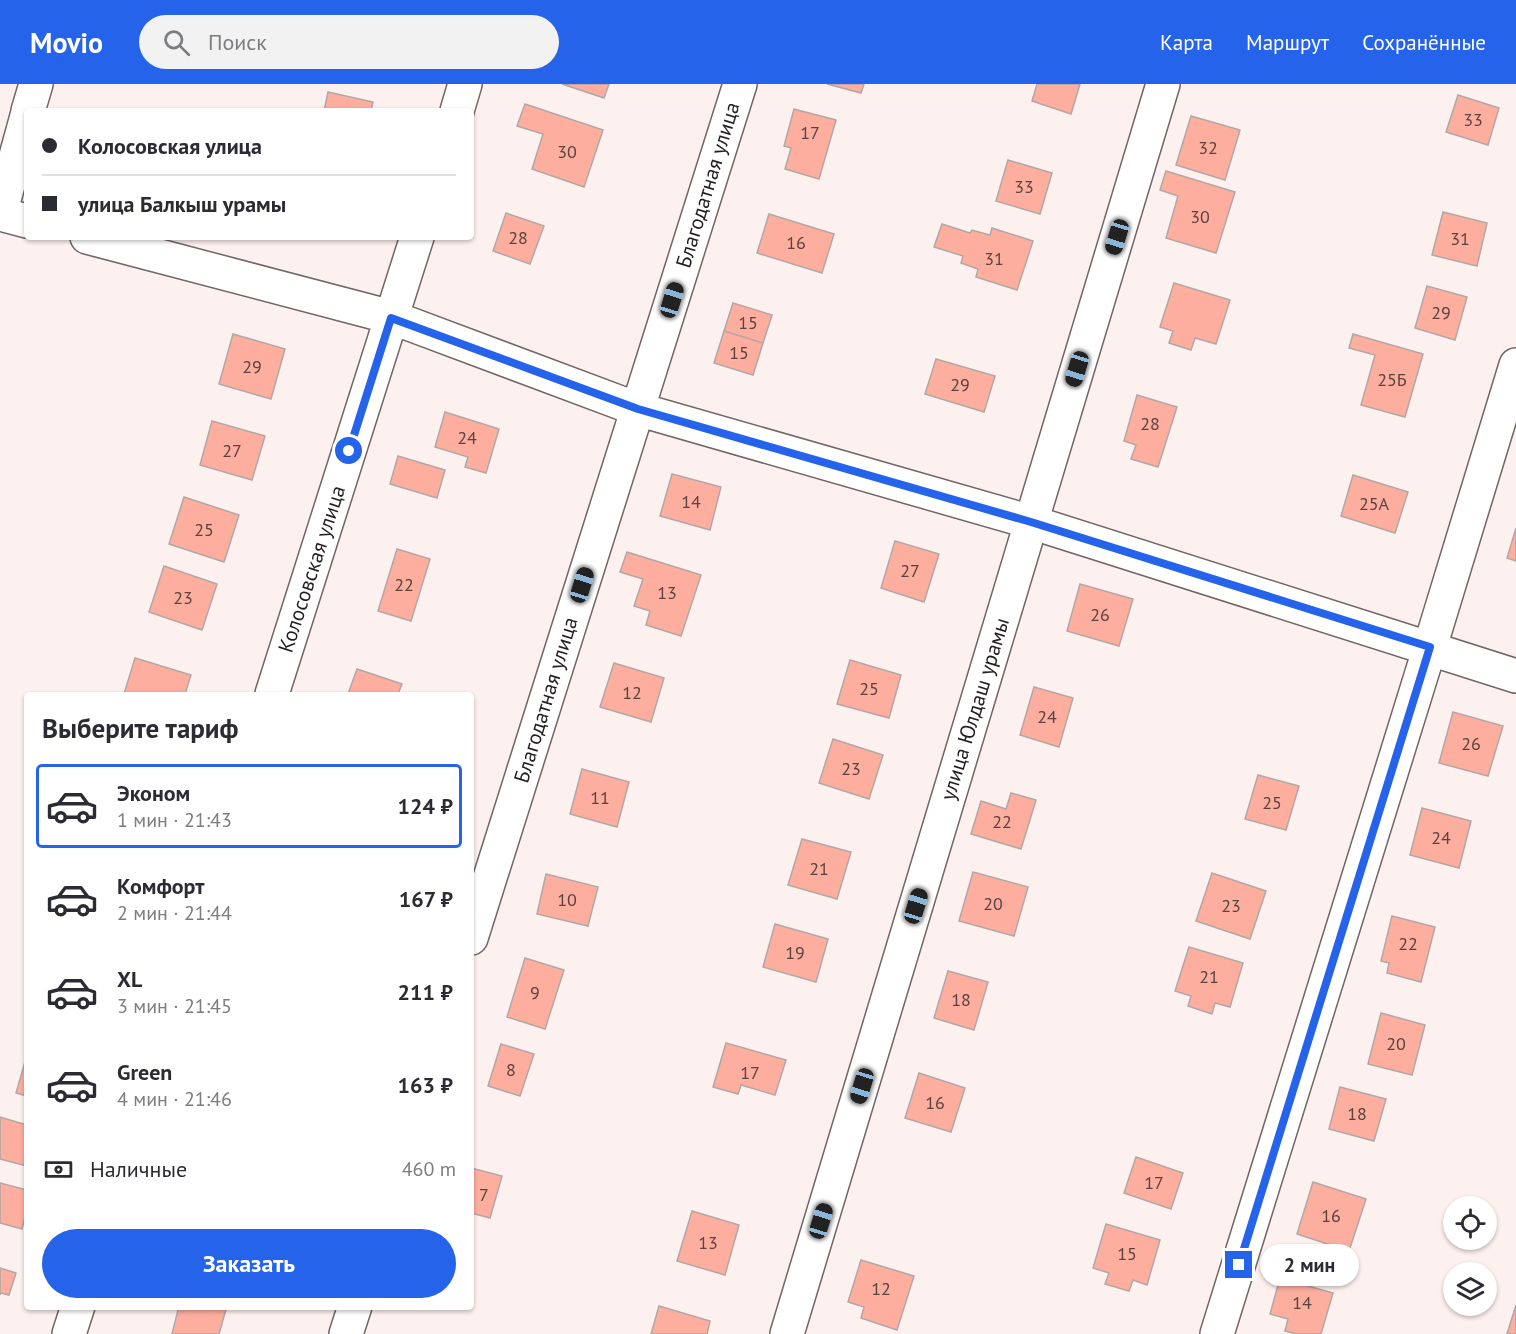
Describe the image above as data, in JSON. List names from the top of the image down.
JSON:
{
  "streets": {
    "street": ["Благодатная улица", "Колосовская улица", "улица Юлдаш урамы"]
  },
  "house_numbers": [
    "33",
    "17",
    "32",
    "30",
    "33",
    "30",
    "28",
    "31",
    "16",
    "31",
    "29",
    "15",
    "15",
    "29",
    "25Б",
    "29",
    "28",
    "24",
    "27",
    "14",
    "25А",
    "25",
    "27",
    "22",
    "13",
    "23",
    "26",
    "25",
    "12",
    "24",
    "26",
    "23",
    "11",
    "25",
    "22",
    "24",
    "21",
    "10",
    "20",
    "23",
    "22",
    "19",
    "21",
    "9",
    "18",
    "20",
    "8",
    "17",
    "16",
    "18",
    "17",
    "7",
    "16",
    "13",
    "15",
    "12",
    "14"
  ],
  "page": {
    "header": "Movio",
    "search": "Поиск",
    "nav": ["Карта", "Маршрут", "Сохранённые"],
    "banner": ["Колосовская улица", "улица Балкыш урамы"],
    "heading": "Выберите тариф",
    "list": [
      {
        "name": "Эконом",
        "note": "1 мин · 21:43",
        "value": "124 ₽"
      },
      {
        "name": "Комфорт",
        "note": "2 мин · 21:44",
        "value": "167 ₽"
      },
      {
        "name": "XL",
        "note": "3 мин · 21:45",
        "value": "211 ₽"
      },
      {
        "name": "Green",
        "note": "4 мин · 21:46",
        "value": "163 ₽"
      }
    ],
    "pay": ["Наличные", "460 m"],
    "buttons": "Заказать",
    "bubble": "2 мин"
  }
}
